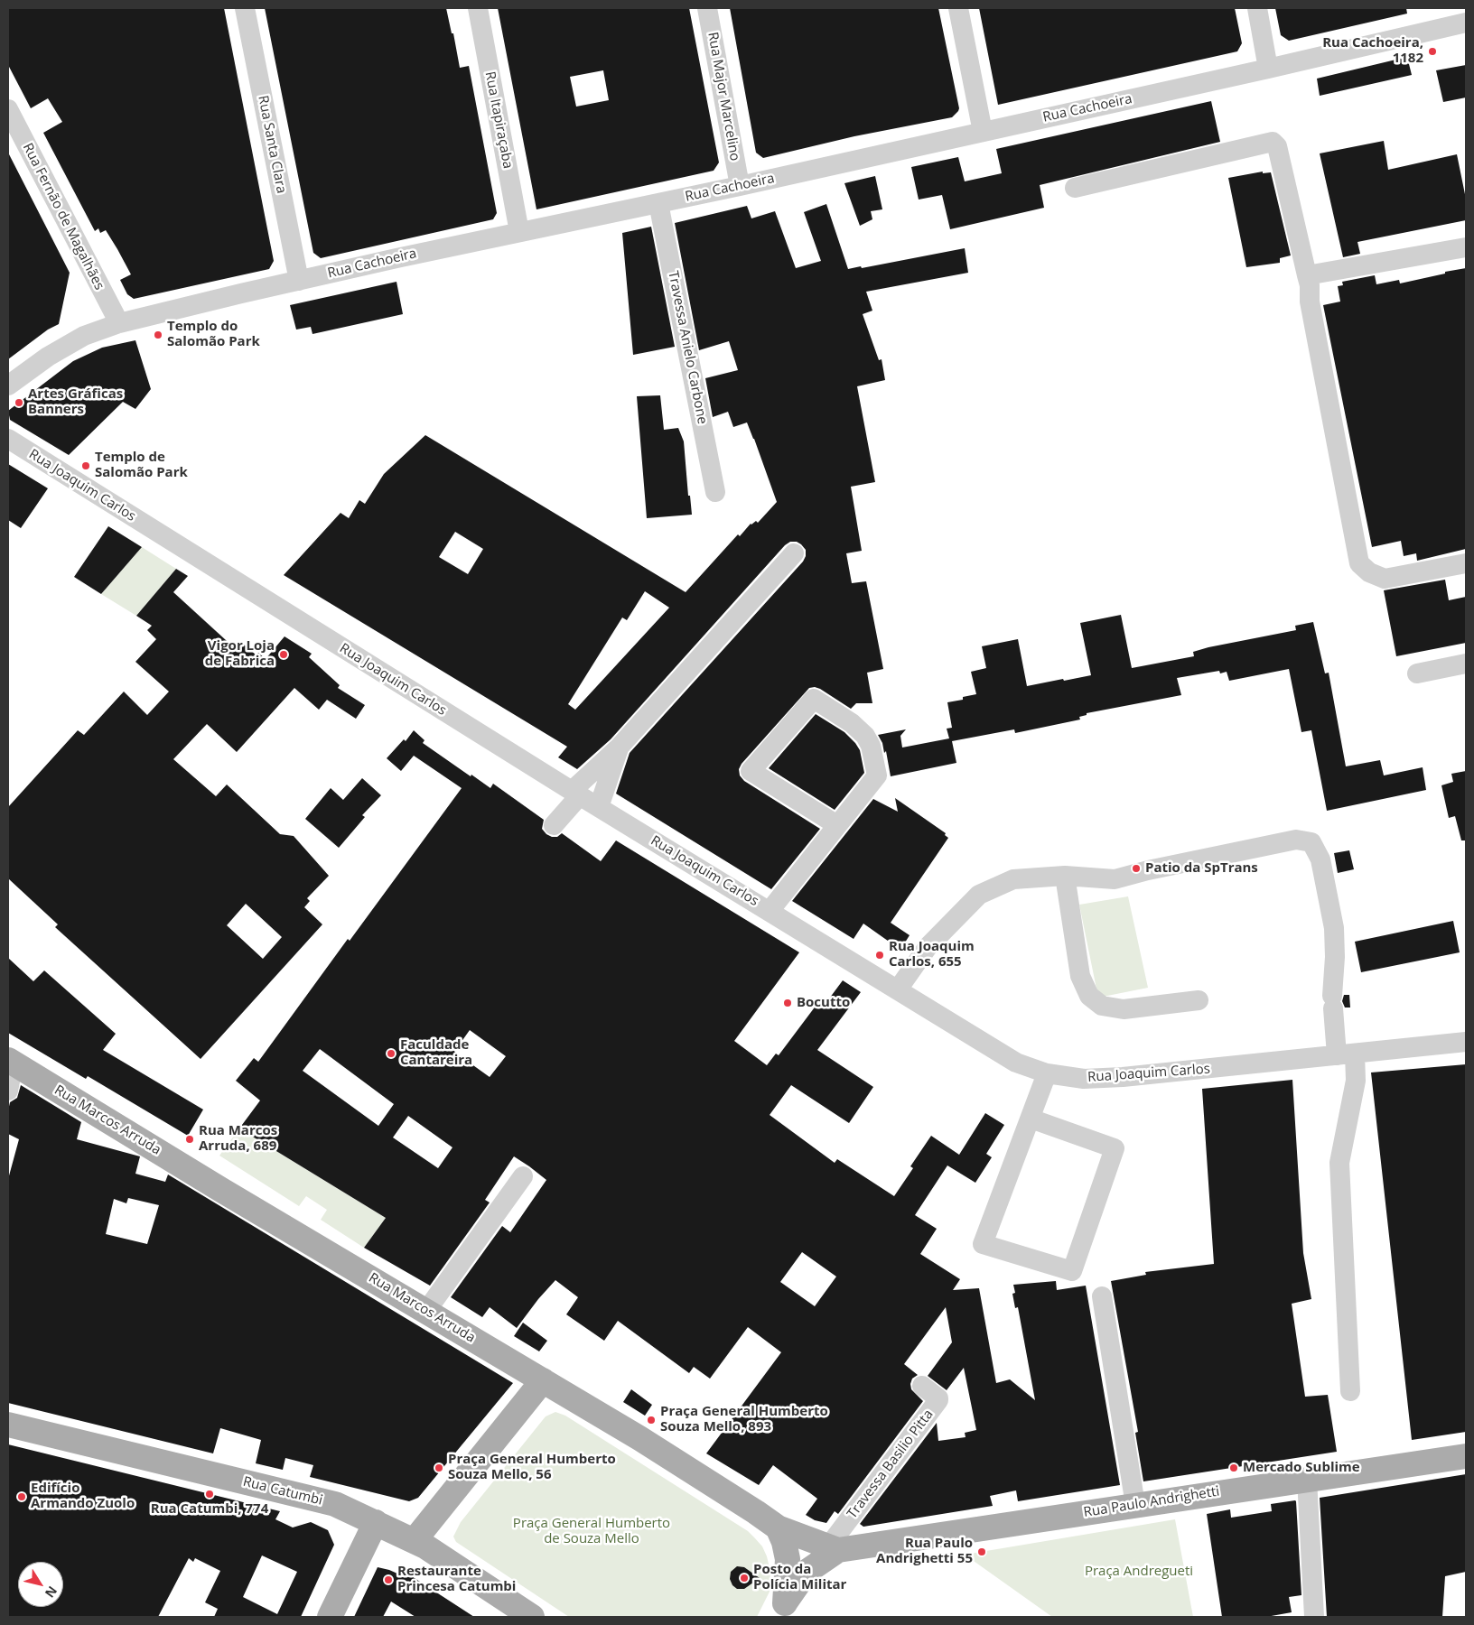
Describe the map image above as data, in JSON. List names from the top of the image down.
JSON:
{
  "streets": {
    "main road": ["Rua Marcos Arruda", "Rua Catumbi", "Rua Paulo Andrighetti"],
    "street": [
      "Rua Major Marcelino",
      "Rua Cachoeira",
      "Rua Itapiraçaba",
      "Rua Santa Clara",
      "Rua Fernão de Magalhães",
      "Travessa Anielo Carbone",
      "Rua Joaquim Carlos",
      "Travessa Basilio Pitta"
    ]
  },
  "crossings": [
    ["Rua Major Marcelino", "Rua Cachoeira"],
    ["Rua Cachoeira", "Rua Itapiraçaba"],
    ["Rua Cachoeira", "Rua Santa Clara"],
    ["Rua Cachoeira", "Rua Fernão de Magalhães"],
    ["Rua Cachoeira", "Travessa Anielo Carbone"],
    ["Rua Marcos Arruda", "Travessa Basilio Pitta"],
    ["Rua Marcos Arruda", "Rua Paulo Andrighetti"],
    ["Travessa Basilio Pitta", "Rua Paulo Andrighetti"]
  ],
  "parks": ["Praça General Humberto de Souza Mello", "Praça Andregueti"],
  "places": [
    "Rua Cachoeira, 1182",
    "Templo do Salomão Park",
    "Artes Gráficas Banners",
    "Templo de Salomão Park",
    "Vigor Loja de Fabrica",
    "Patio da SpTrans",
    "Rua Joaquim Carlos, 655",
    "Bocutto",
    "Faculdade Cantareira",
    "Rua Marcos Arruda, 689",
    "Praça General Humberto Souza Mello, 893",
    "Praça General Humberto Souza Mello, 56",
    "Mercado Sublime",
    "Rua Catumbi, 774",
    "Edifício Armando Zuolo",
    "Rua Paulo Andrighetti 55",
    "Posto da Polícia Militar",
    "Restaurante Princesa Catumbi"
  ],
  "north": "bottom right"
}
